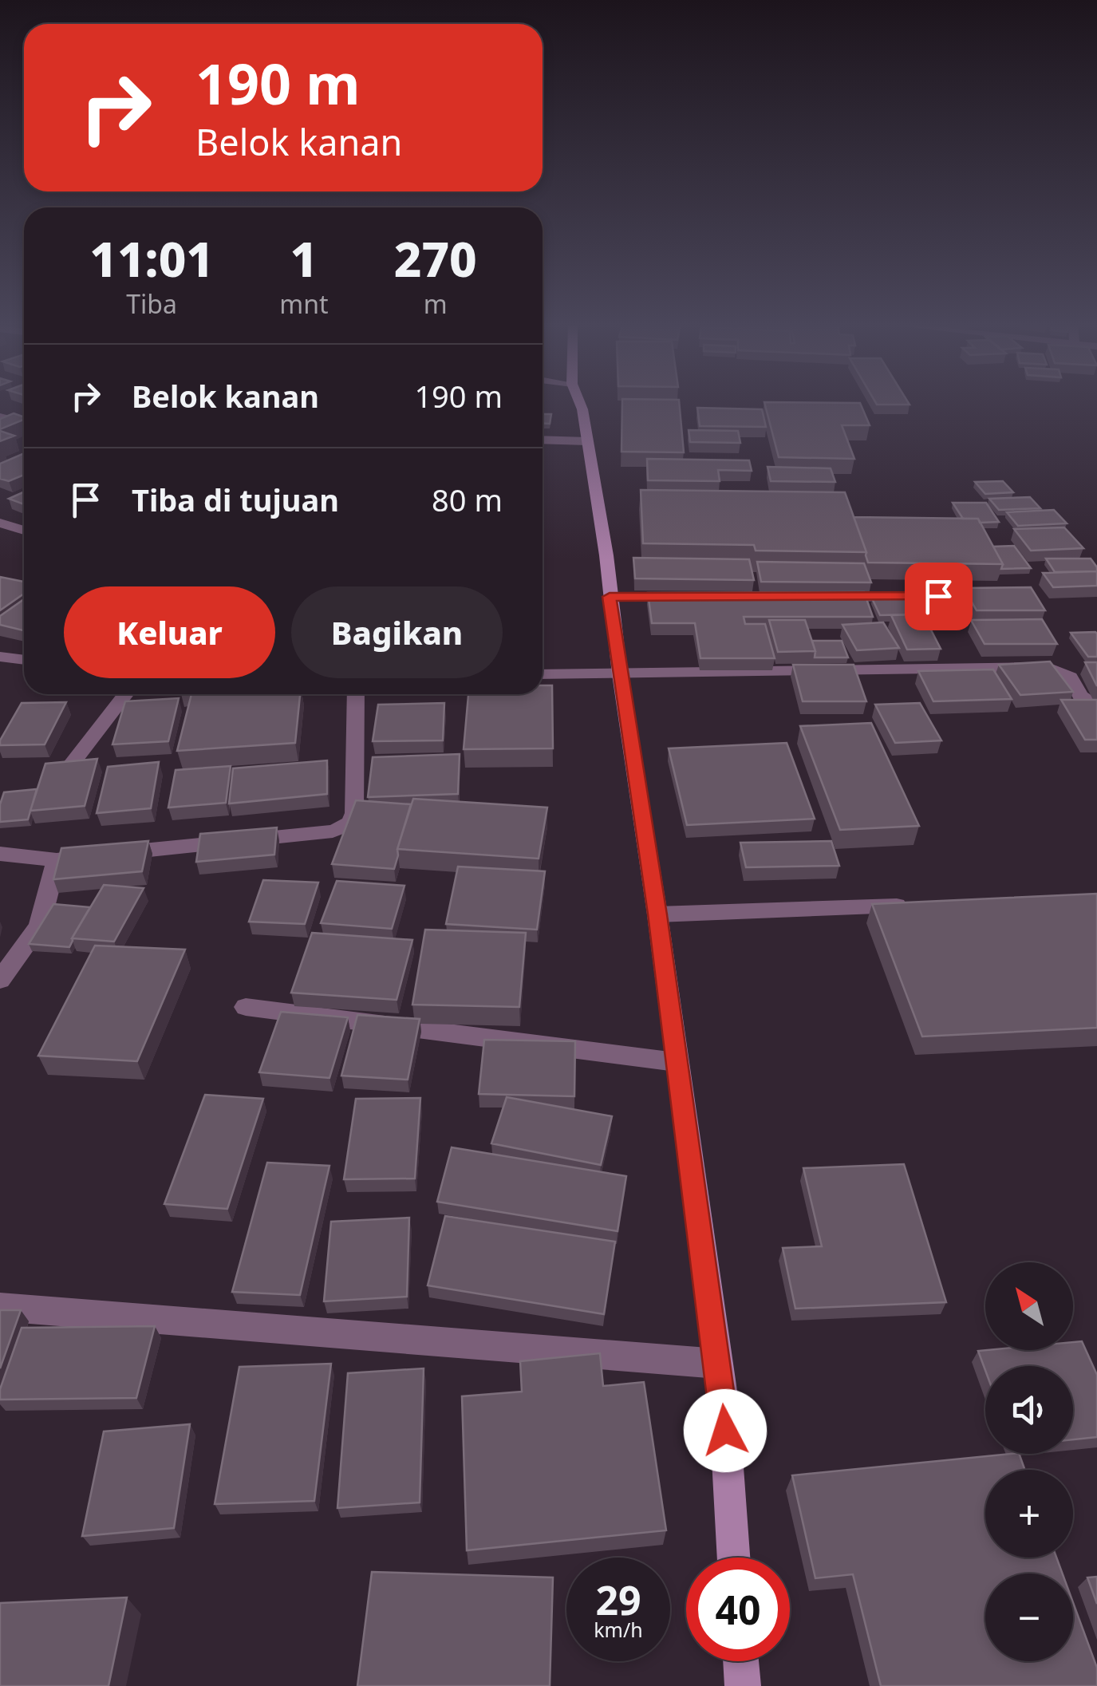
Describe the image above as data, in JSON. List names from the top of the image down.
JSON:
{
  "north": "top left",
  "page": {
    "turn": ["190 m", "Belok kanan"],
    "eta": [
      "11:01",
      "Tiba",
      "1",
      "mnt",
      "270",
      "m"
    ],
    "list": [
      {
        "name": "Belok kanan",
        "value": "190 m"
      },
      {
        "name": "Tiba di tujuan",
        "value": "80 m"
      }
    ],
    "buttons": ["Keluar", "Bagikan"],
    "map_buttons": ["+", "−"],
    "speed": "29 km/h",
    "limit": "40"
  }
}
